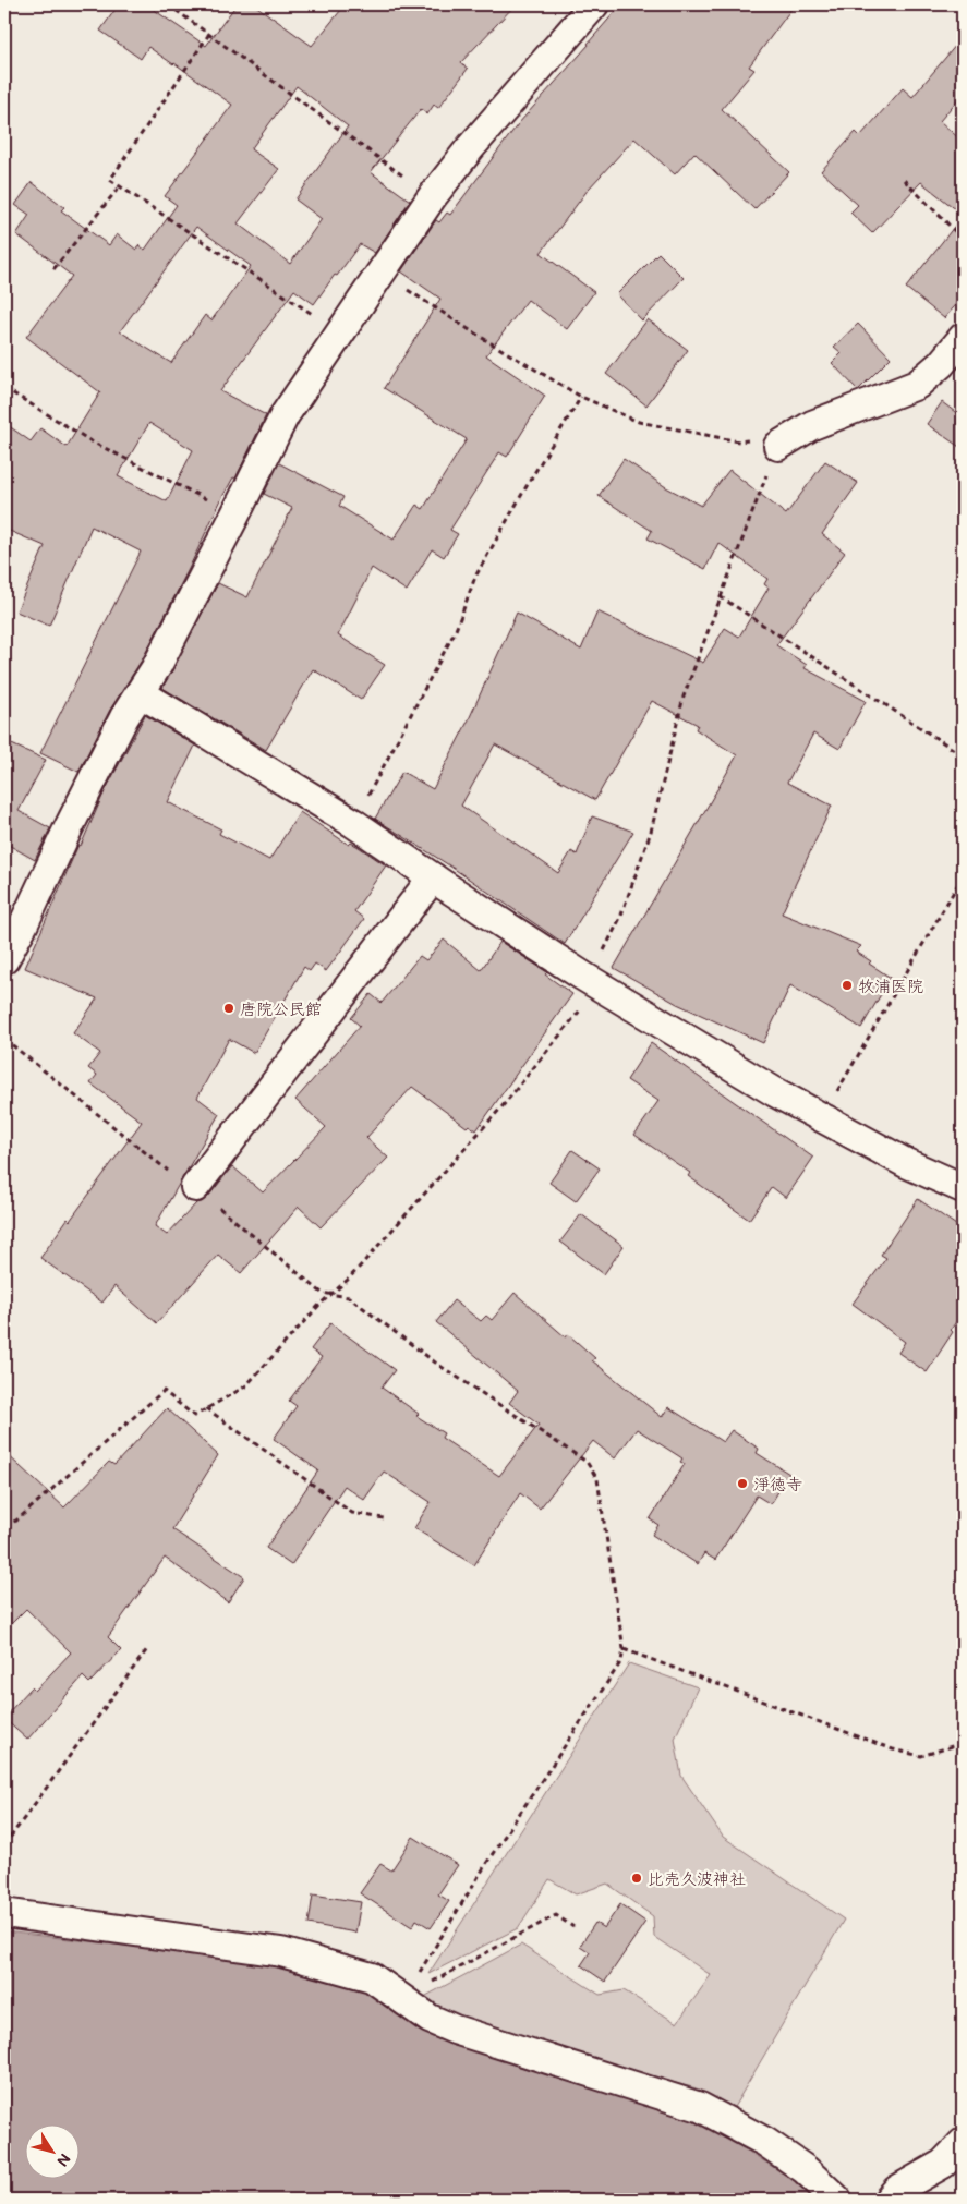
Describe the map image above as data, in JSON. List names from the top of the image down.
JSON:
{
  "places": [
    "牧浦医院",
    "唐院公民館",
    "淨徳寺",
    "比売久波神社"
  ],
  "north": "bottom right"
}
